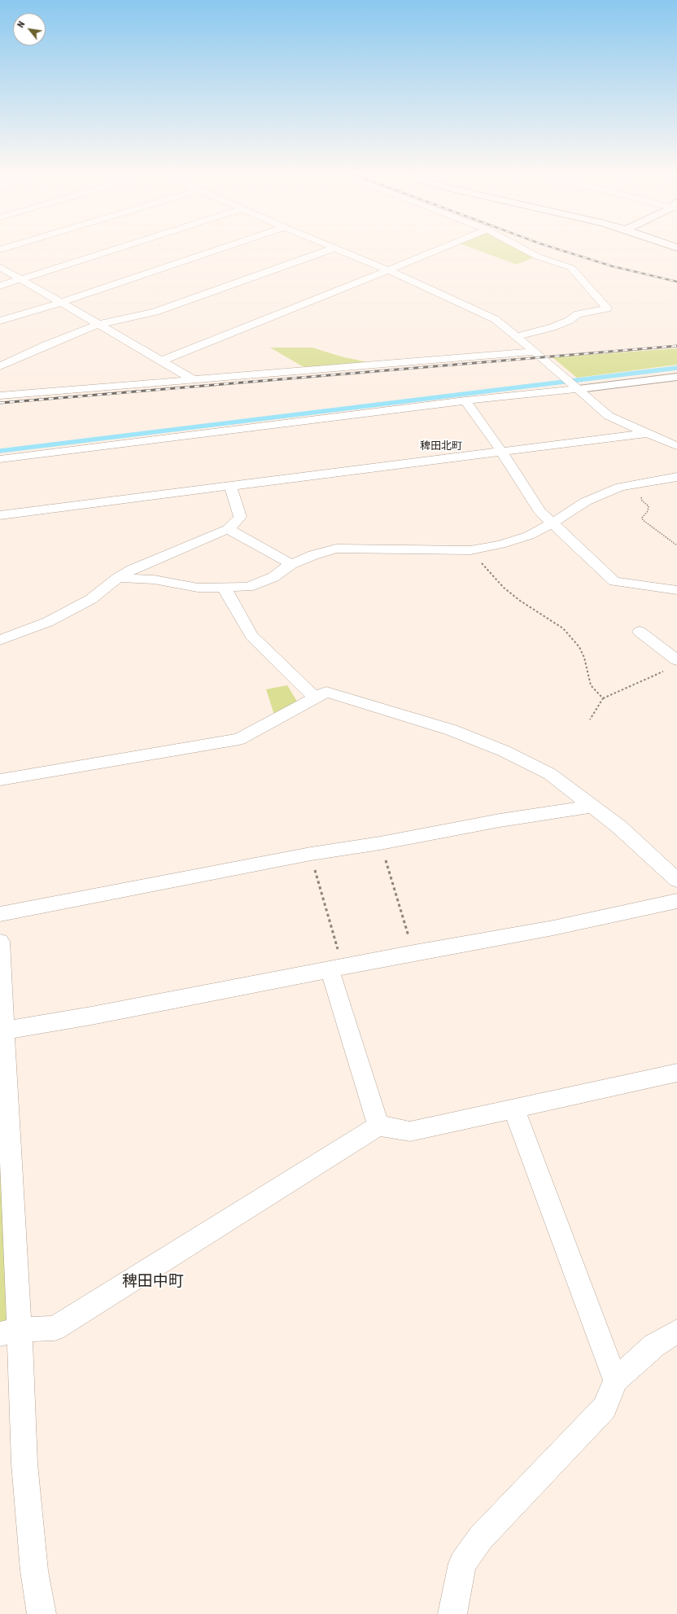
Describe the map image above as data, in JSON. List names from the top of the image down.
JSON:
{
  "districts": ["稗田北町", "稗田中町"],
  "north": "top left"
}
